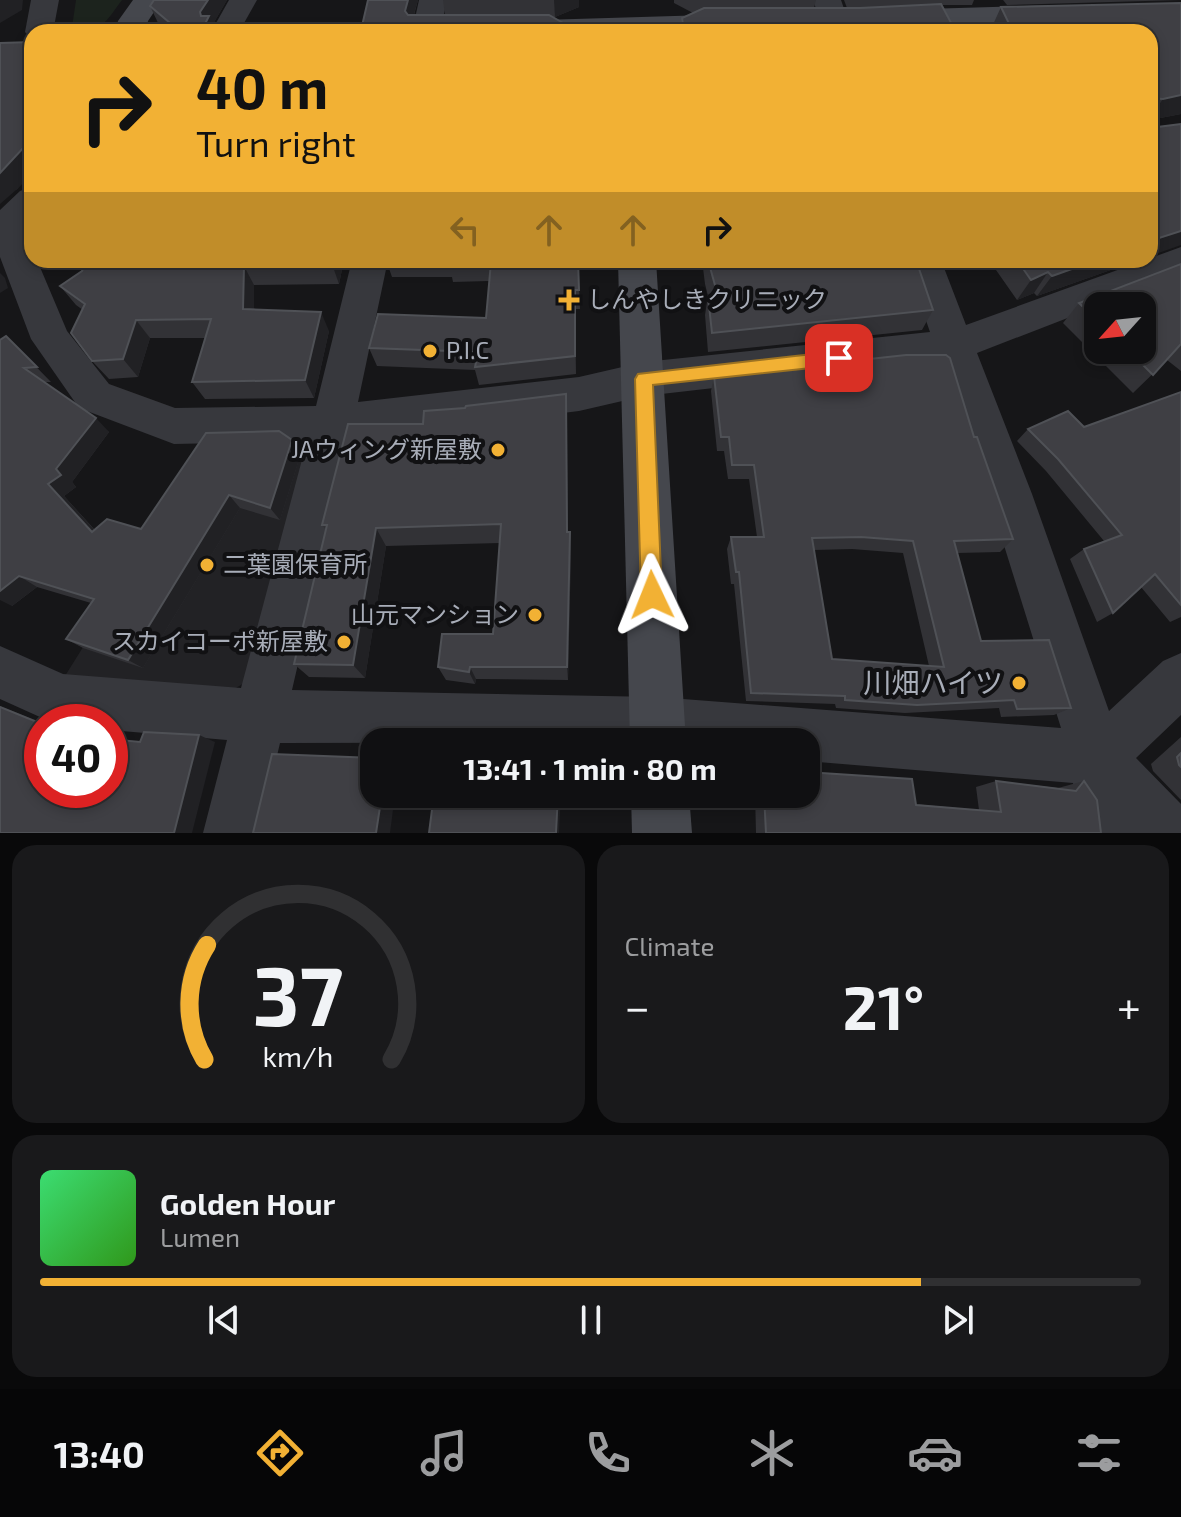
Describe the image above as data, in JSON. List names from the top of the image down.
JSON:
{
  "places": {
    "health": ["しんやしきクリニック"],
    "other": [
      "P.I.C",
      "JAウィング新屋敷",
      "二葉園保育所",
      "山元マンション",
      "スカイコーポ新屋敷",
      "川畑ハイツ"
    ]
  },
  "north": "bottom left",
  "page": {
    "turn": ["40 m", "Turn right"],
    "limit": "40",
    "trip": "13:41 · 1 min · 80 m",
    "tile": "Climate",
    "heat": ["−", "21°", "+"],
    "song": ["Golden Hour", "Lumen"],
    "tabs": "13:40",
    "gauge": ["37", "km/h"]
  }
}
